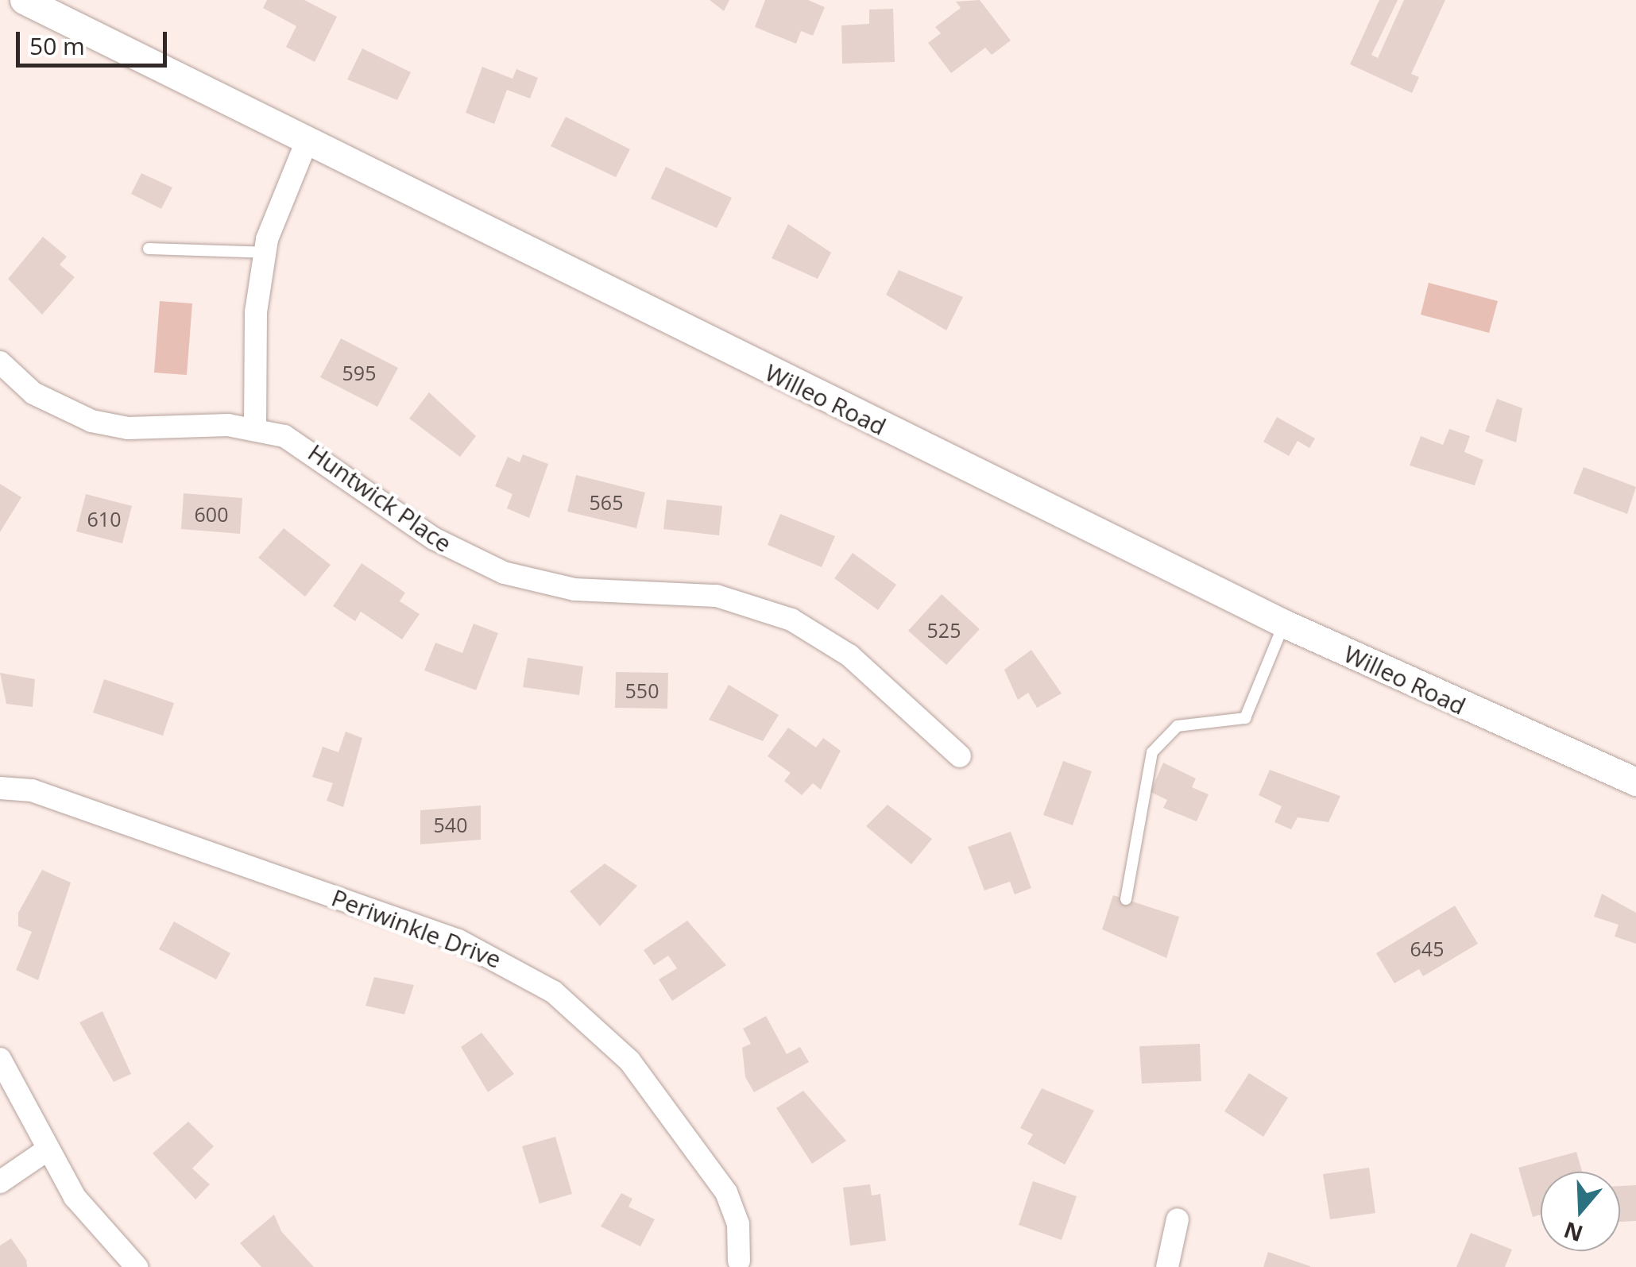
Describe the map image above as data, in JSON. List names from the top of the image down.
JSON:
{
  "streets": {
    "street": ["Willeo Road", "Huntwick Place", "Periwinkle Drive"]
  },
  "house_numbers": [
    "595",
    "565",
    "600",
    "610",
    "525",
    "550",
    "540",
    "645"
  ],
  "scale_bar": "50 m",
  "north": "bottom"
}
